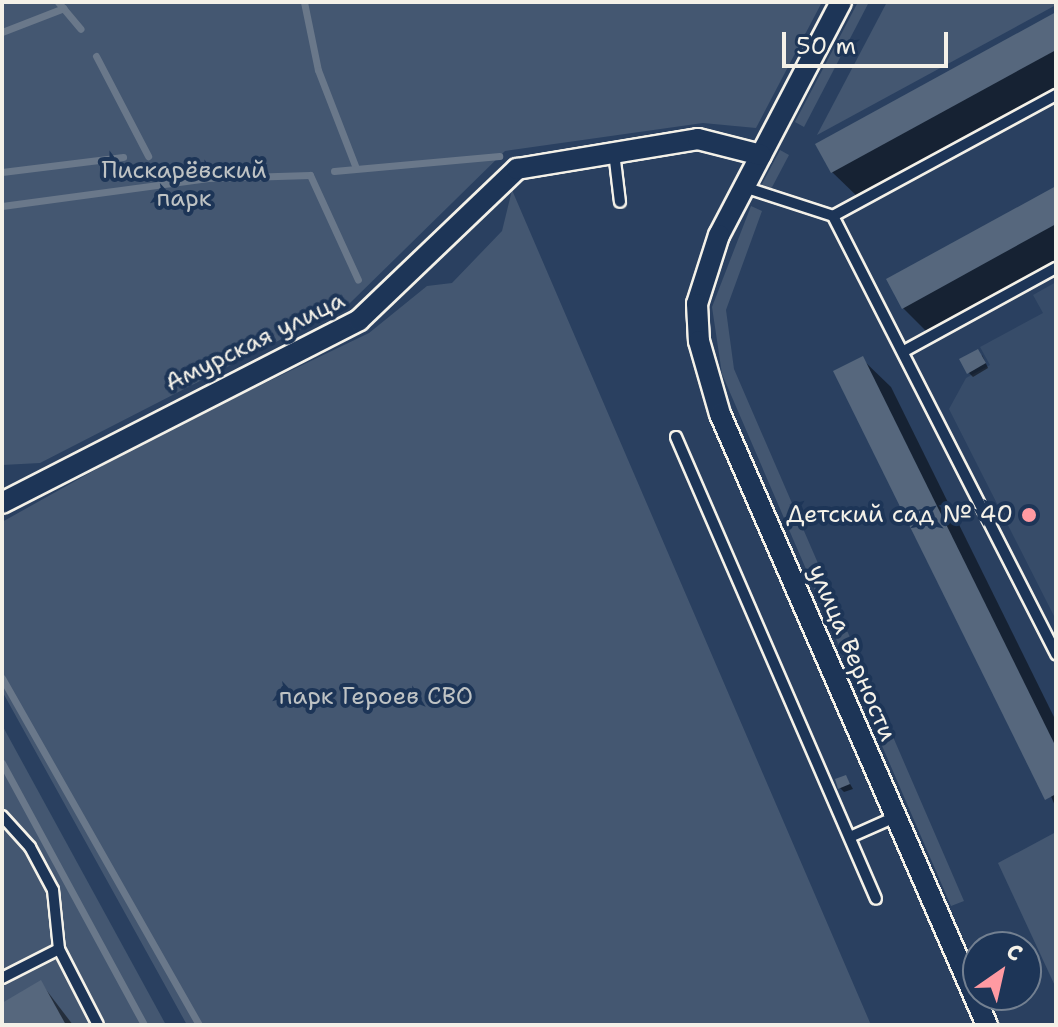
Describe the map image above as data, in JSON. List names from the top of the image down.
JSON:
{
  "streets": {
    "street": ["Амурская улица", "улица Верности"]
  },
  "parks": ["Пискарёвский парк", "парк Героев СВО"],
  "places": ["Детский сад № 40"],
  "scale_bar": "50 m",
  "north": "top right"
}
